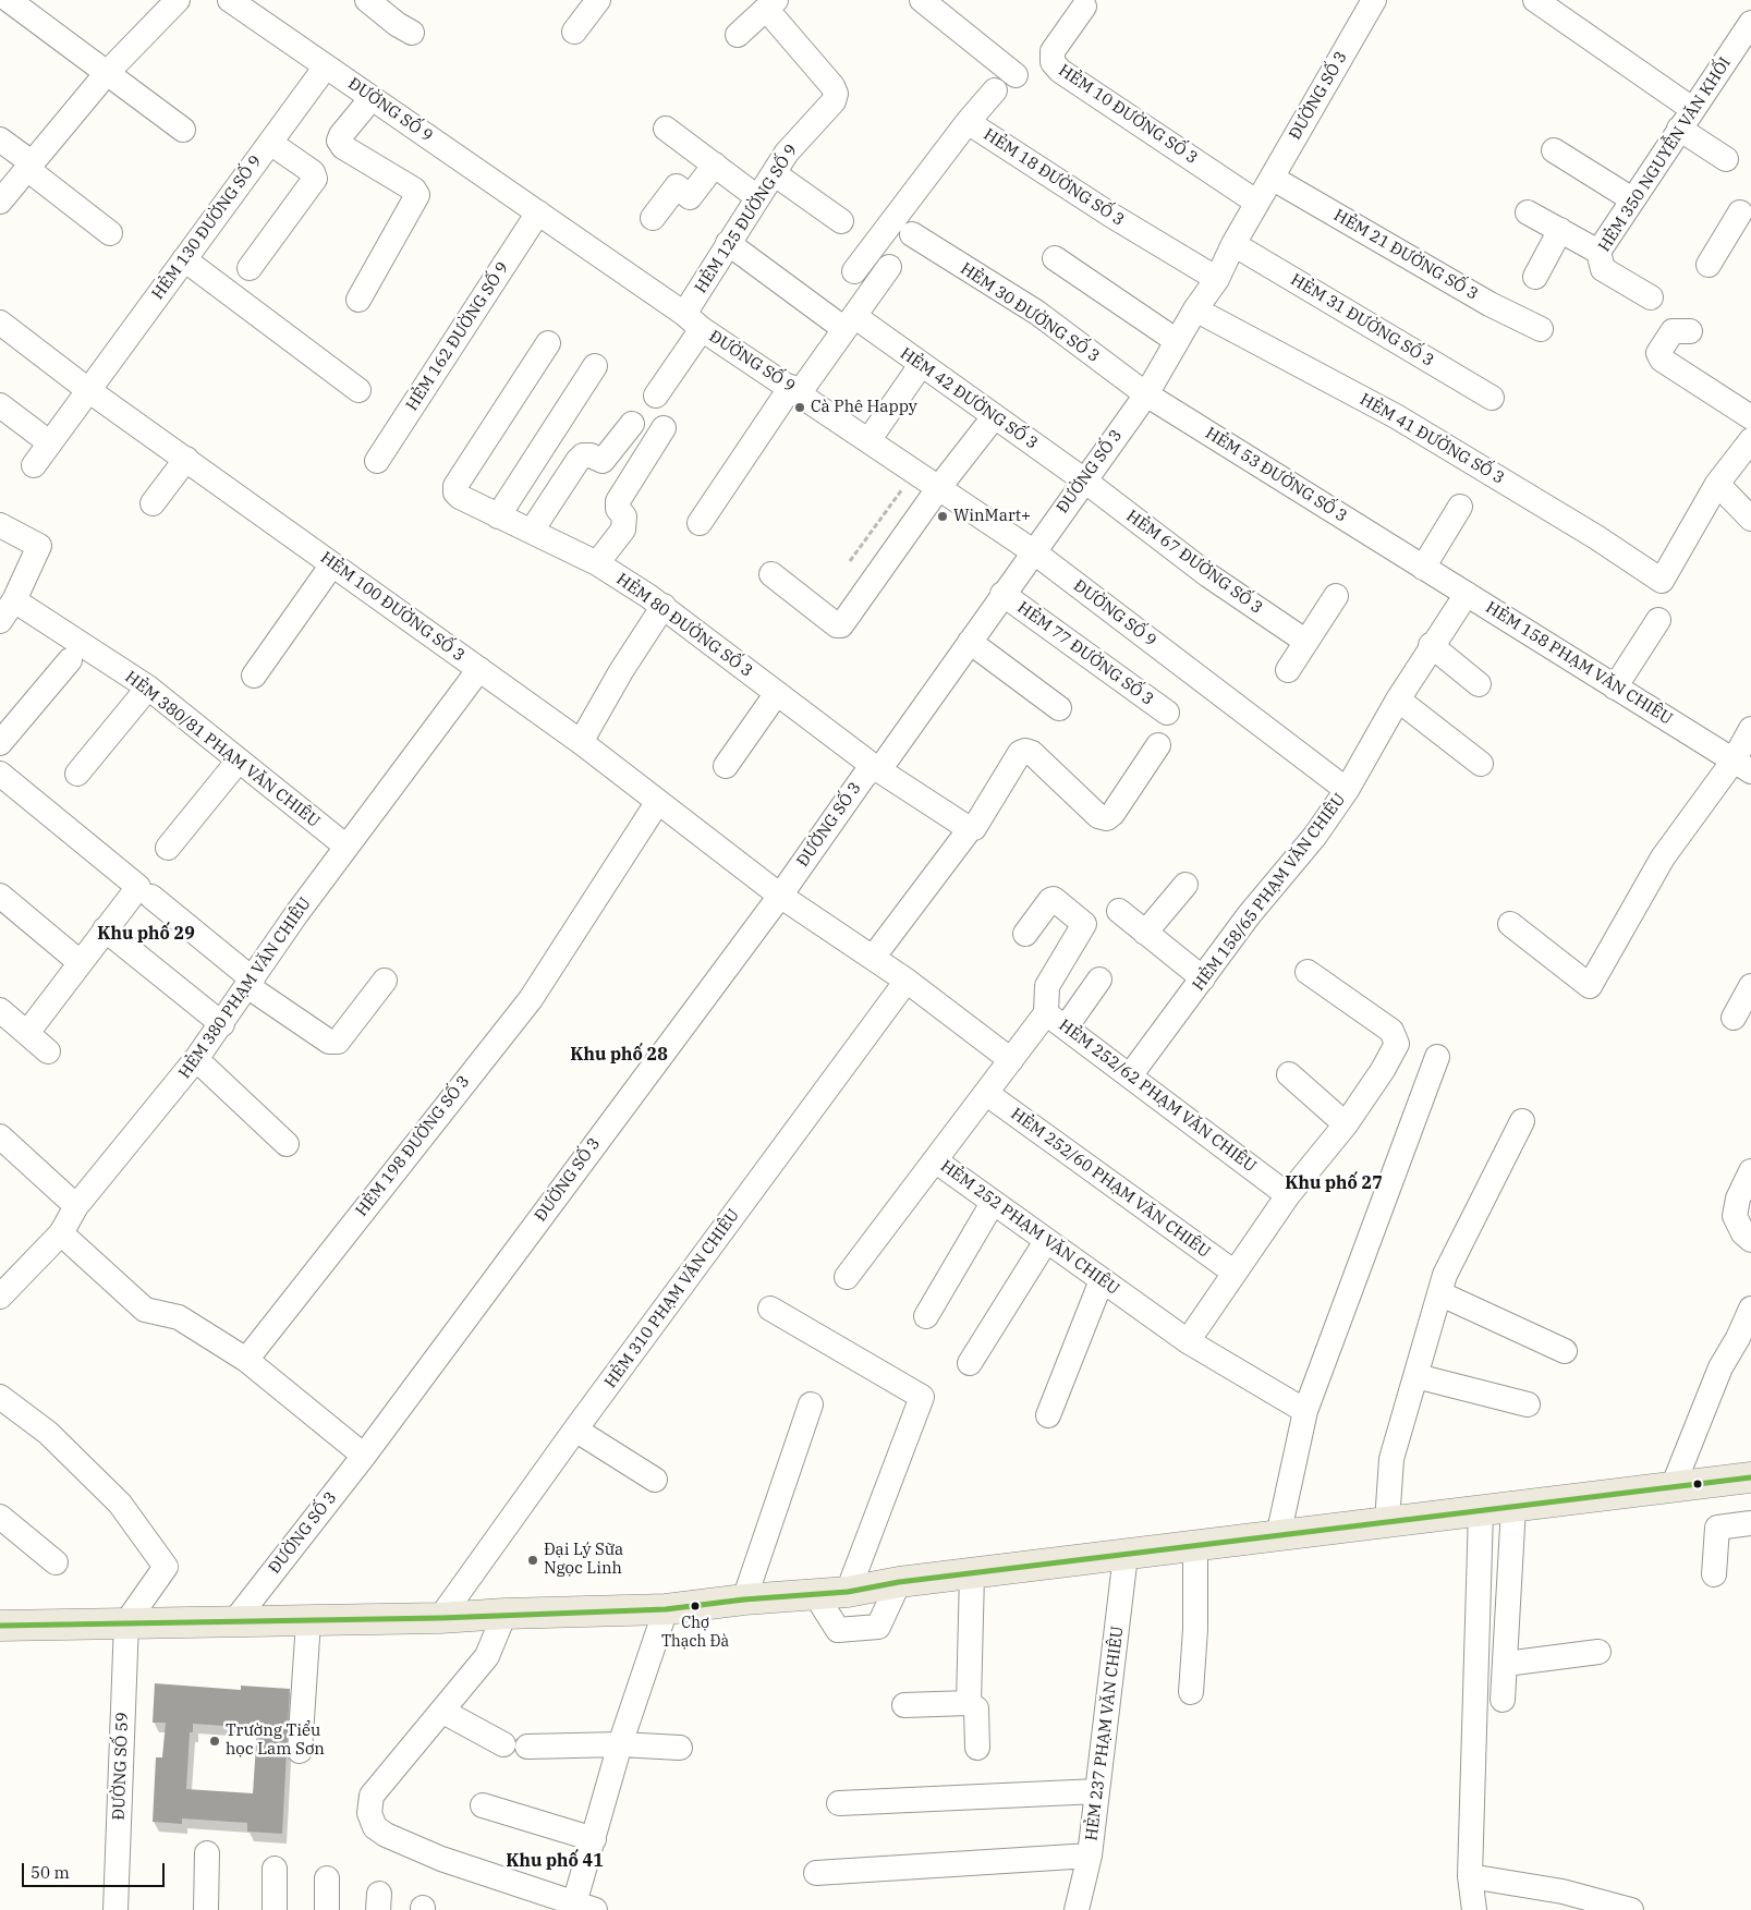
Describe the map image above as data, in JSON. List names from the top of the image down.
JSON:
{
  "streets": {
    "street": [
      "ĐƯỜNG SỐ 3",
      "ĐƯỜNG SỐ 9",
      "HẺM 10 ĐƯỜNG SỐ 3",
      "HẺM 350 NGUYỄN VĂN KHỐI",
      "HẺM 18 ĐƯỜNG SỐ 3",
      "HẺM 125 ĐƯỜNG SỐ 9",
      "HẺM 130 ĐƯỜNG SỐ 9",
      "HẺM 21 ĐƯỜNG SỐ 3",
      "HẺM 30 ĐƯỜNG SỐ 3",
      "HẺM 31 ĐƯỜNG SỐ 3",
      "HẺM 162 ĐƯỜNG SỐ 9",
      "HẺM 42 ĐƯỜNG SỐ 3",
      "HẺM 41 ĐƯỜNG SỐ 3",
      "HẺM 53 ĐƯỜNG SỐ 3",
      "HẺM 67 ĐƯỜNG SỐ 3",
      "HẺM 100 ĐƯỜNG SỐ 3",
      "HẺM 80 ĐƯỜNG SỐ 3",
      "HẺM 77 ĐƯỜNG SỐ 3",
      "HẺM 158 PHẠM VĂN CHIÊU",
      "HẺM 380/81 PHẠM VĂN CHIÊU",
      "HẺM 158/65 PHẠM VĂN CHIÊU",
      "HẺM 380 PHẠM VĂN CHIÊU",
      "HẺM 252/62 PHẠM VĂN CHIÊU",
      "HẺM 198 ĐƯỜNG SỐ 3",
      "HẺM 252/60 PHẠM VĂN CHIÊU",
      "HẺM 252 PHẠM VĂN CHIÊU",
      "HẺM 310 PHẠM VĂN CHIÊU",
      "HẺM 237 PHẠM VĂN CHIÊU",
      "ĐƯỜNG SỐ 59"
    ]
  },
  "crossings": [
    ["ĐƯỜNG SỐ 3", "ĐƯỜNG SỐ 9"],
    ["ĐƯỜNG SỐ 3", "HẺM 10 ĐƯỜNG SỐ 3"],
    ["ĐƯỜNG SỐ 3", "HẺM 18 ĐƯỜNG SỐ 3"],
    ["ĐƯỜNG SỐ 3", "HẺM 21 ĐƯỜNG SỐ 3"],
    ["ĐƯỜNG SỐ 3", "HẺM 30 ĐƯỜNG SỐ 3"],
    ["ĐƯỜNG SỐ 3", "HẺM 31 ĐƯỜNG SỐ 3"],
    ["ĐƯỜNG SỐ 3", "HẺM 42 ĐƯỜNG SỐ 3"],
    ["ĐƯỜNG SỐ 3", "HẺM 41 ĐƯỜNG SỐ 3"],
    ["ĐƯỜNG SỐ 3", "HẺM 53 ĐƯỜNG SỐ 3"],
    ["ĐƯỜNG SỐ 3", "HẺM 67 ĐƯỜNG SỐ 3"],
    ["ĐƯỜNG SỐ 3", "HẺM 100 ĐƯỜNG SỐ 3"],
    ["ĐƯỜNG SỐ 3", "HẺM 80 ĐƯỜNG SỐ 3"],
    ["ĐƯỜNG SỐ 3", "HẺM 77 ĐƯỜNG SỐ 3"],
    ["ĐƯỜNG SỐ 9", "HẺM 125 ĐƯỜNG SỐ 9"],
    ["ĐƯỜNG SỐ 9", "HẺM 130 ĐƯỜNG SỐ 9"],
    ["ĐƯỜNG SỐ 9", "HẺM 162 ĐƯỜNG SỐ 9"],
    ["ĐƯỜNG SỐ 9", "HẺM 158/65 PHẠM VĂN CHIÊU"],
    ["HẺM 125 ĐƯỜNG SỐ 9", "HẺM 42 ĐƯỜNG SỐ 3"],
    ["HẺM 130 ĐƯỜNG SỐ 9", "HẺM 100 ĐƯỜNG SỐ 3"],
    ["HẺM 30 ĐƯỜNG SỐ 3", "HẺM 53 ĐƯỜNG SỐ 3"],
    ["HẺM 42 ĐƯỜNG SỐ 3", "HẺM 67 ĐƯỜNG SỐ 3"],
    ["HẺM 53 ĐƯỜNG SỐ 3", "HẺM 158 PHẠM VĂN CHIÊU"],
    ["HẺM 100 ĐƯỜNG SỐ 3", "HẺM 380 PHẠM VĂN CHIÊU"],
    ["HẺM 100 ĐƯỜNG SỐ 3", "HẺM 198 ĐƯỜNG SỐ 3"],
    ["HẺM 158 PHẠM VĂN CHIÊU", "HẺM 158/65 PHẠM VĂN CHIÊU"],
    ["HẺM 380/81 PHẠM VĂN CHIÊU", "HẺM 380 PHẠM VĂN CHIÊU"],
    ["HẺM 158/65 PHẠM VĂN CHIÊU", "HẺM 252/62 PHẠM VĂN CHIÊU"],
    ["HẺM 252/62 PHẠM VĂN CHIÊU", "HẺM 252 PHẠM VĂN CHIÊU"],
    ["HẺM 252/60 PHẠM VĂN CHIÊU", "HẺM 252 PHẠM VĂN CHIÊU"]
  ],
  "districts": [
    "Khu phố 29",
    "Khu phố 28",
    "Khu phố 27",
    "Khu phố 41"
  ],
  "places": [
    "Cà Phê Happy",
    "WinMart+",
    "Đại Lý Sữa Ngọc Linh",
    "Chợ Thạch Đà",
    "Trường Tiểu học Lam Sơn"
  ],
  "scale_bar": "50 m"
}
